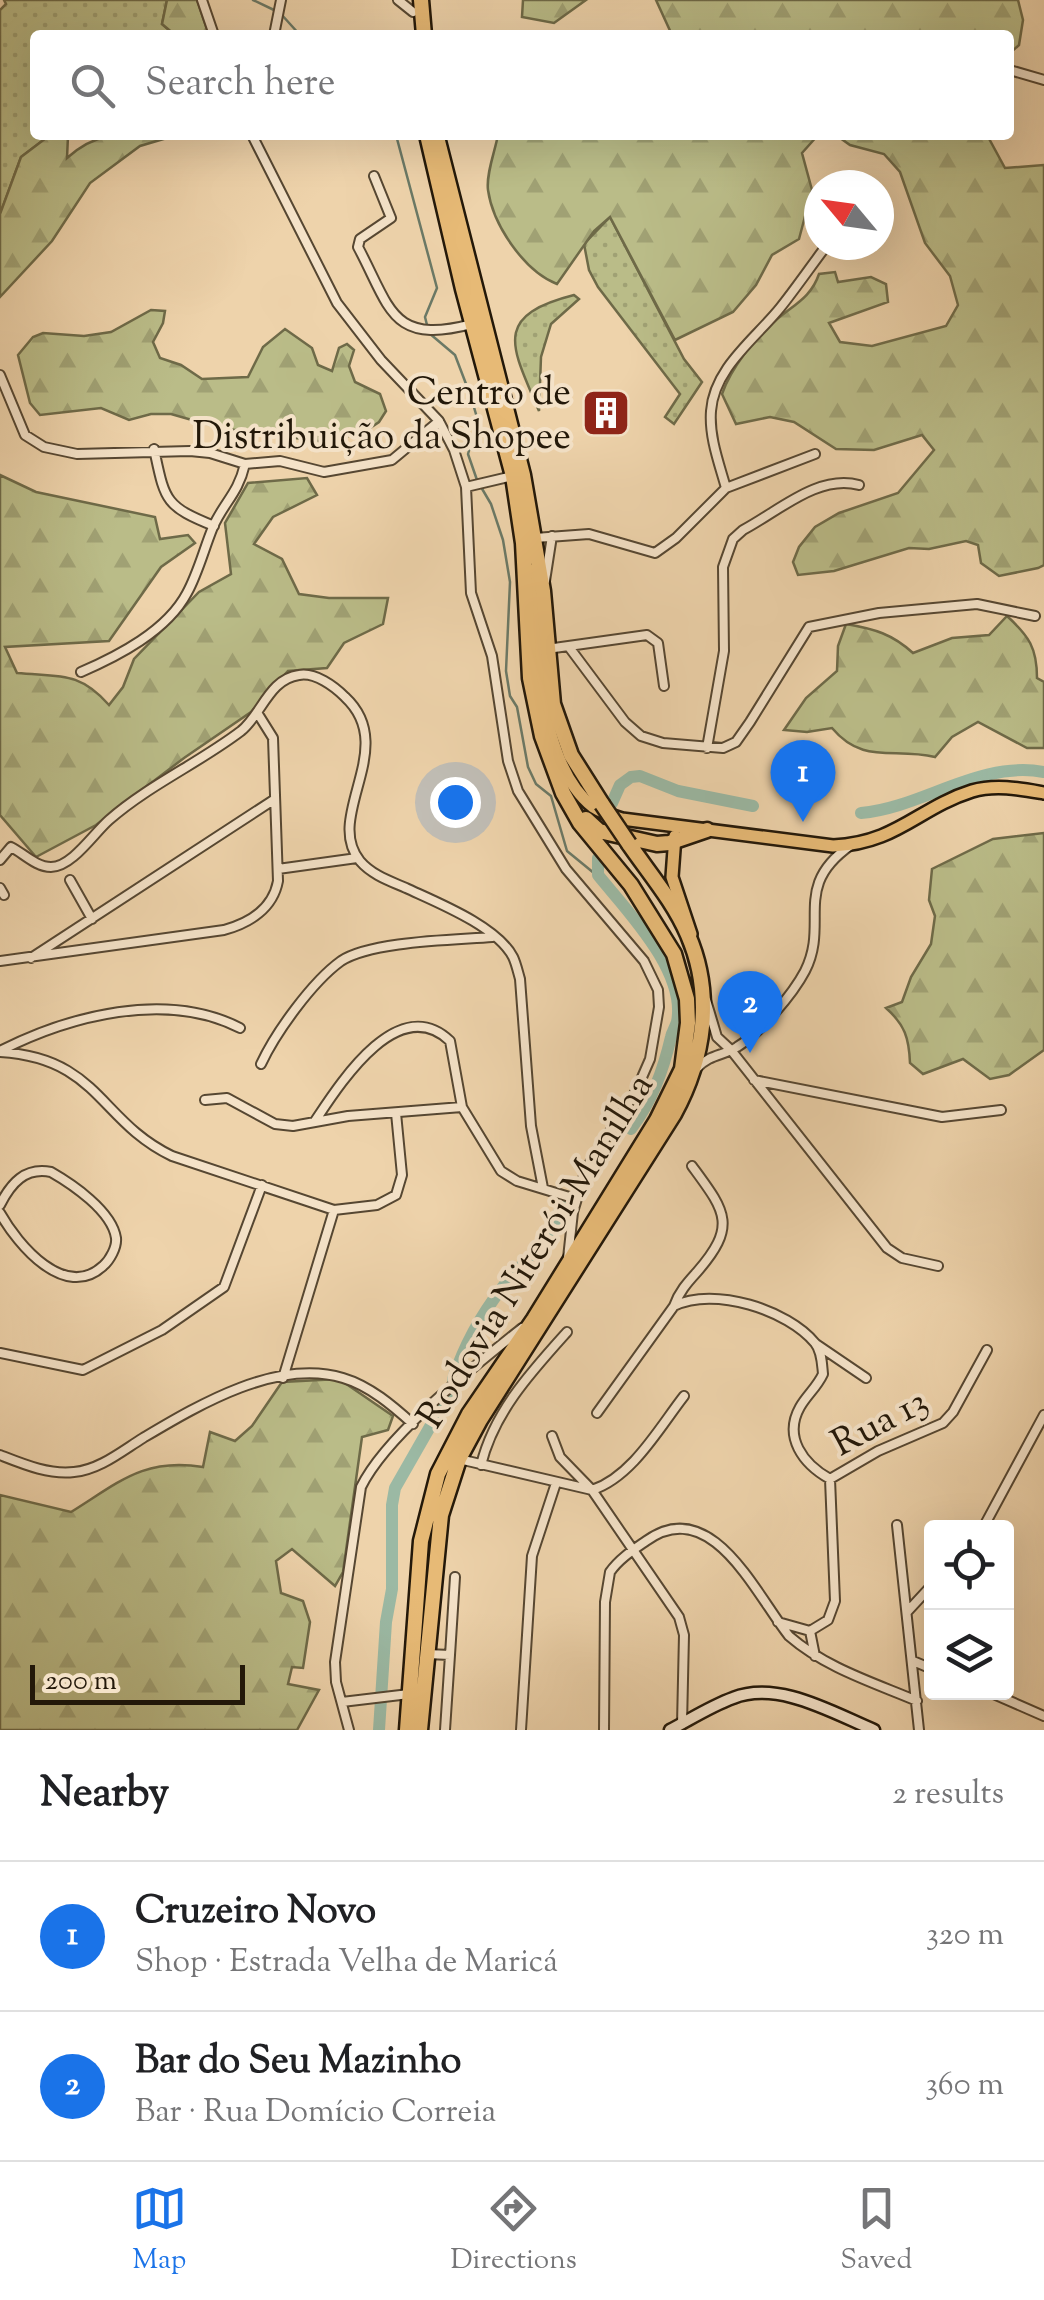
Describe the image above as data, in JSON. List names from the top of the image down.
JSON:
{
  "streets": {
    "highway": ["Rodovia Niterói-Manilha"],
    "street": ["Rua 13"]
  },
  "places": {
    "building": ["Centro de Distribuição da Shopee"]
  },
  "scale_bar": "200 m",
  "north": "top left",
  "page": {
    "search": "Search here",
    "pins": ["1", "2"],
    "scale": "200 m",
    "heading": ["Nearby", "2 results"],
    "list": [
      {
        "mark": "1",
        "name": "Cruzeiro Novo",
        "note": "Shop · Estrada Velha de Maricá",
        "value": "320 m"
      },
      {
        "mark": "2",
        "name": "Bar do Seu Mazinho",
        "note": "Bar · Rua Domício Correia",
        "value": "360 m"
      }
    ],
    "nav": ["Map", "Directions", "Saved"]
  }
}
